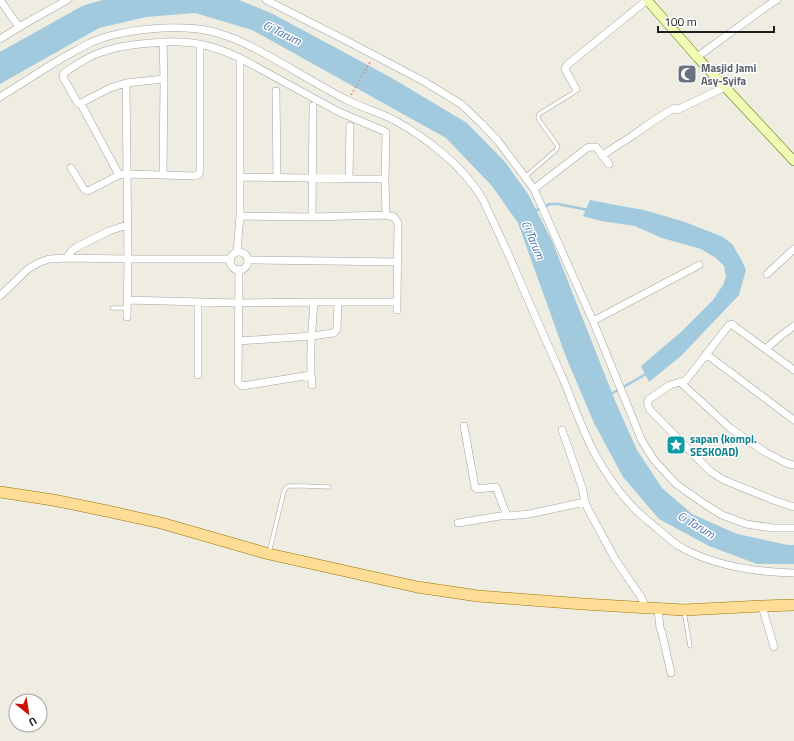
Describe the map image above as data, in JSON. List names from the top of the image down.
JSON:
{
  "water": ["Ci Tarum"],
  "places": {
    "mosque": ["Masjid Jami Asy-Syifa"],
    "place": ["sapan (kompl. SESKOAD)"]
  },
  "scale_bar": "100 m",
  "north": "bottom right"
}
